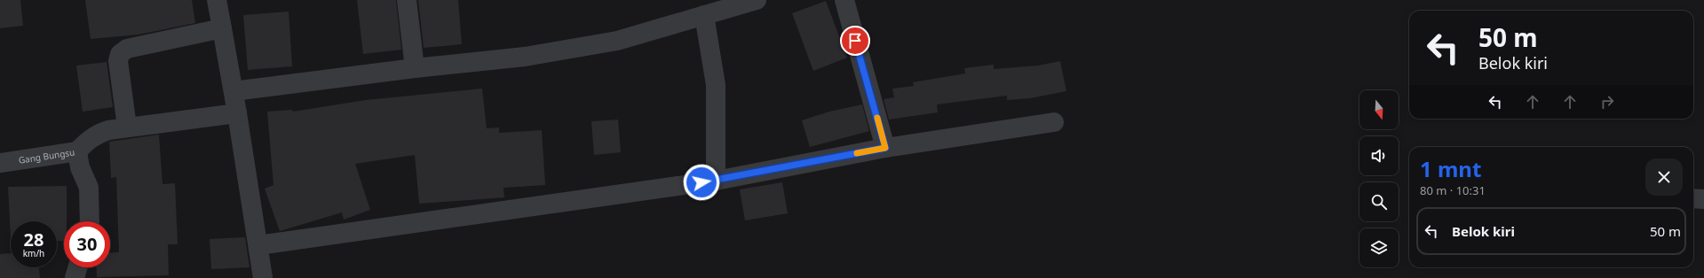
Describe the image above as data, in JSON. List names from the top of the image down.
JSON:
{
  "streets": {
    "street": ["Gang Bungsu"]
  },
  "north": "bottom",
  "page": {
    "turn": ["50 m", "Belok kiri"],
    "heading": ["1 mnt", "80 m · 10:31"],
    "list": [
      {
        "name": "Belok kiri",
        "value": "50 m"
      }
    ],
    "speed": "28 km/h",
    "limit": "30"
  }
}
